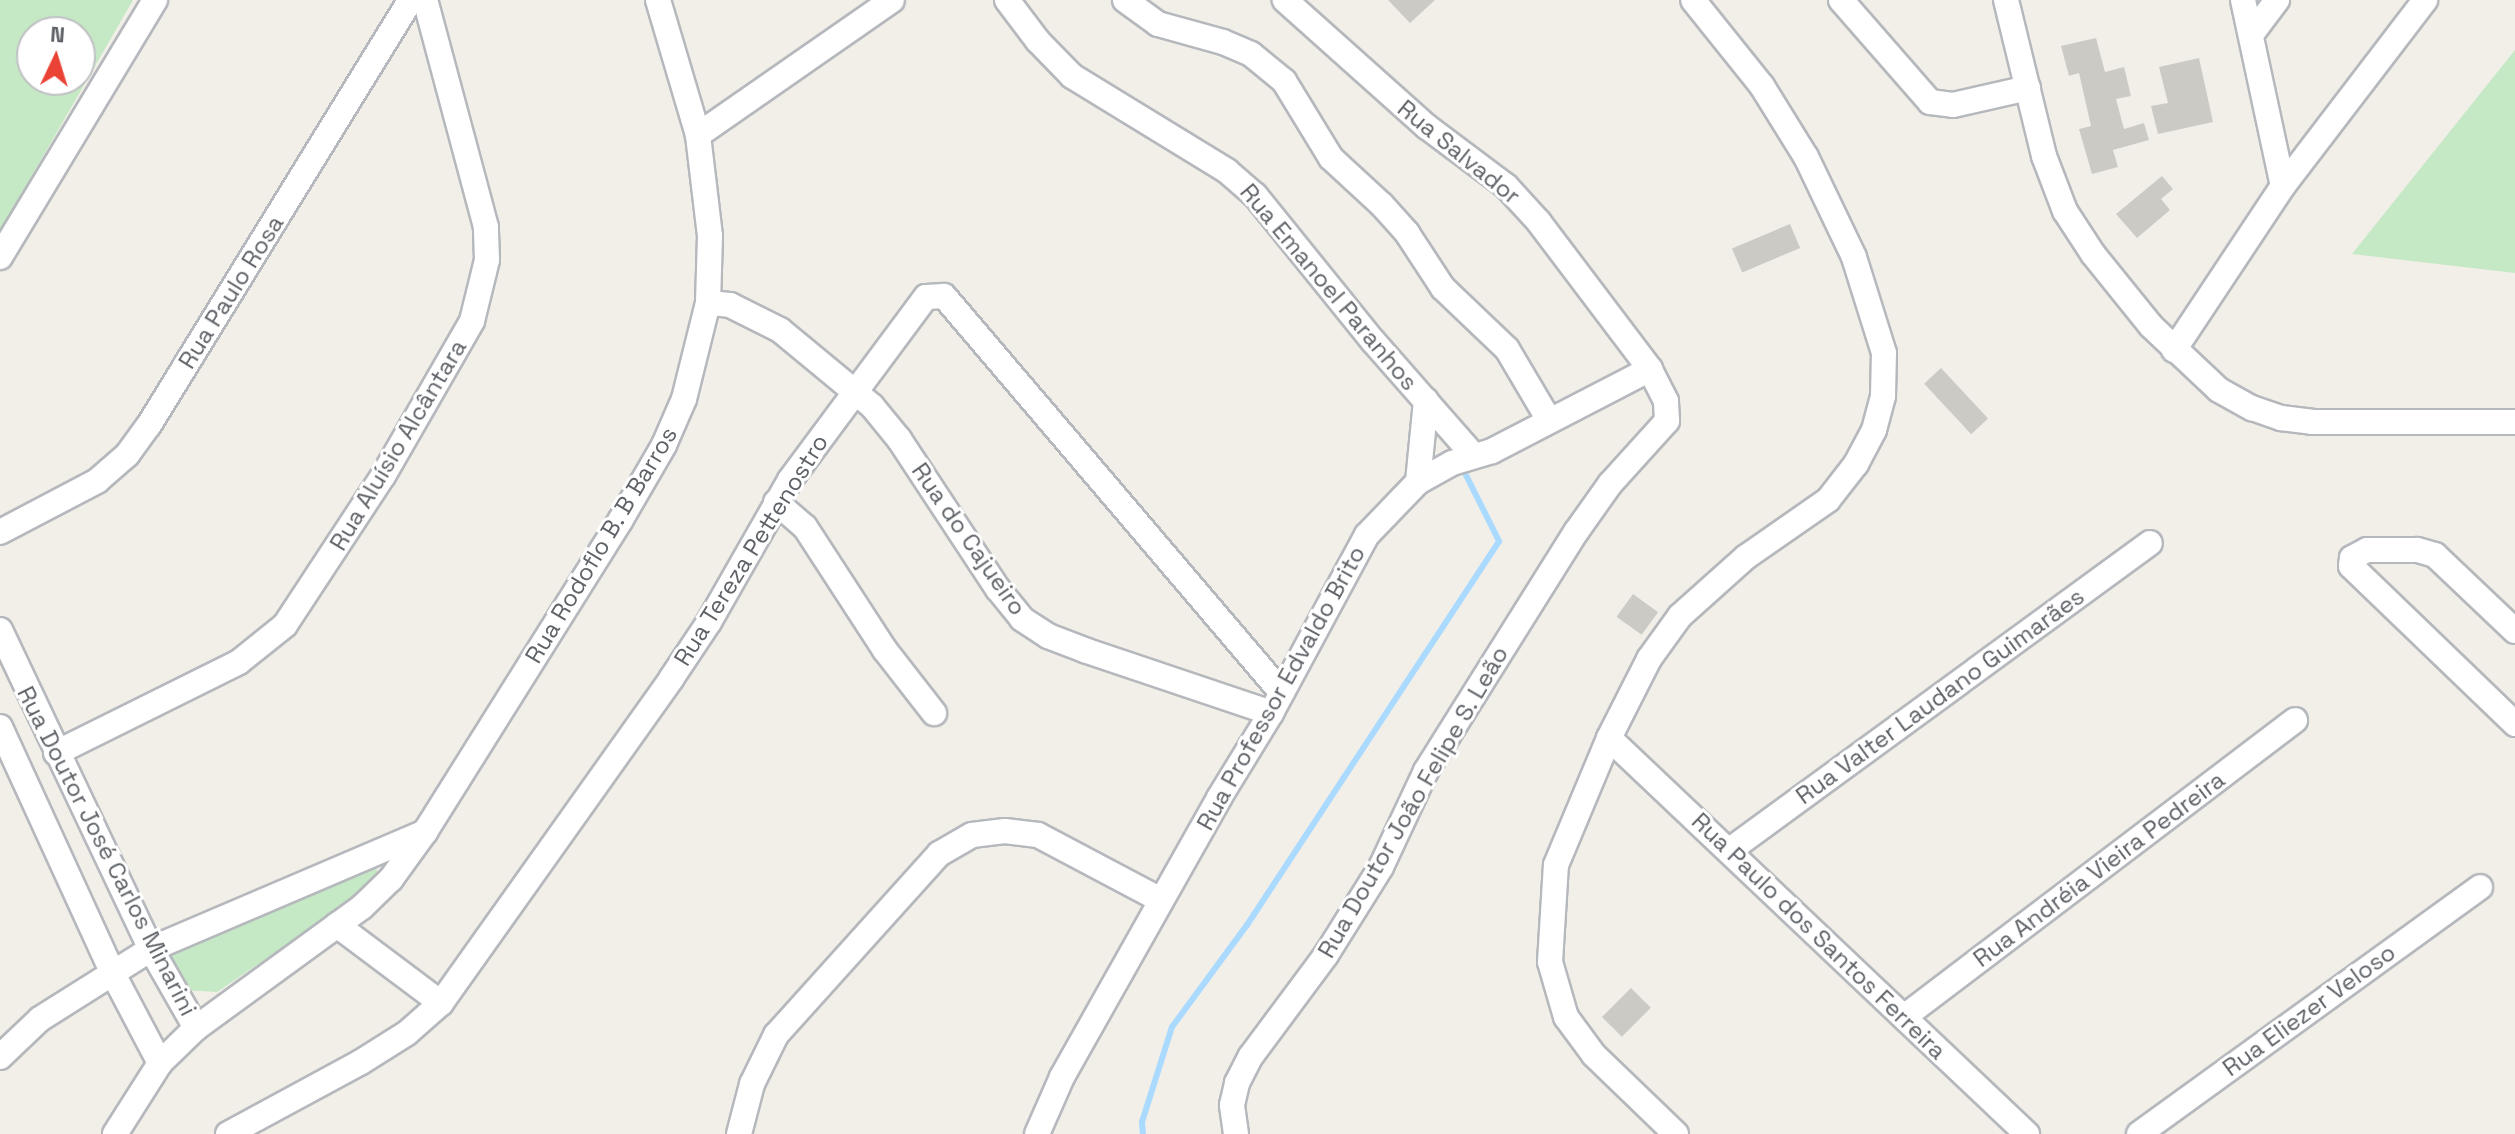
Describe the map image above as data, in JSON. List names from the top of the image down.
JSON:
{
  "streets": {
    "street": [
      "Rua Salvador",
      "Rua Emanoel Paranhos",
      "Rua Paulo Rosa",
      "Rua Aluísio Alcântara",
      "Rua do Cajueiro",
      "Rua Rodoflo B. B Barros",
      "Rua Tereza Pettenostro",
      "Rua Professor Edvaldo Brito",
      "Rua Valter Laudano Guimarães",
      "Rua Doutor João Felipe S. Leão",
      "Rua Doutor José Carlos Minarini",
      "Rua Andréia Vieira Pedreira",
      "Rua Paulo dos Santos Ferreira",
      "Rua Eliezer Veloso"
    ]
  },
  "crossings": [
    ["Rua Salvador", "Rua Professor Edvaldo Brito"],
    ["Rua Salvador", "Rua Doutor João Felipe S. Leão"],
    ["Rua Emanoel Paranhos", "Rua Professor Edvaldo Brito"],
    ["Rua Aluísio Alcântara", "Rua Doutor José Carlos Minarini"],
    ["Rua do Cajueiro", "Rua Rodoflo B. B Barros"],
    ["Rua do Cajueiro", "Rua Tereza Pettenostro"],
    ["Rua do Cajueiro", "Rua Professor Edvaldo Brito"],
    ["Rua Rodoflo B. B Barros", "Rua Doutor José Carlos Minarini"],
    ["Rua Tereza Pettenostro", "Rua Professor Edvaldo Brito"],
    ["Rua Valter Laudano Guimarães", "Rua Paulo dos Santos Ferreira"],
    ["Rua Andréia Vieira Pedreira", "Rua Paulo dos Santos Ferreira"]
  ],
  "north": "top"
}
